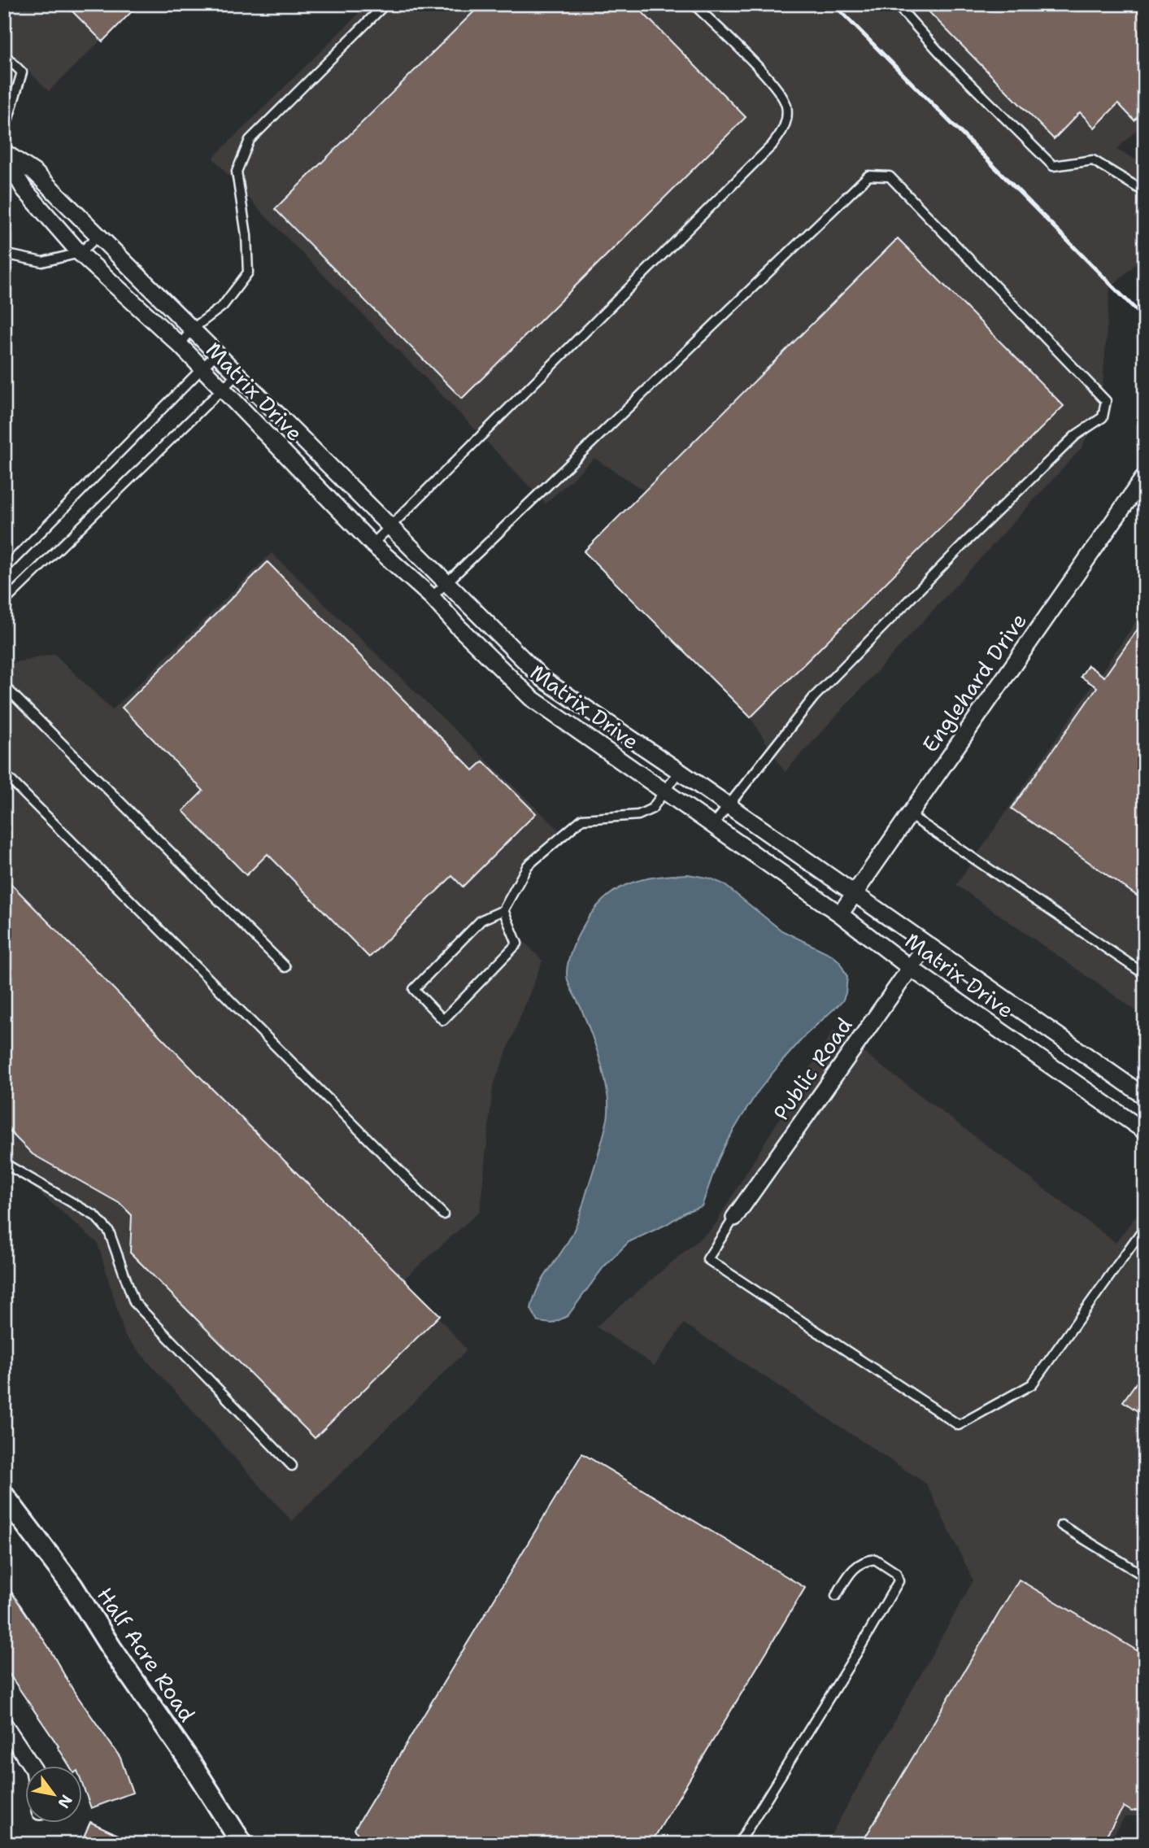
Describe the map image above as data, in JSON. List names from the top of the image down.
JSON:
{
  "streets": {
    "street": [
      "Matrix Drive",
      "Englehard Drive",
      "Public Road",
      "Half Acre Road"
    ]
  },
  "crossings": [
    ["Matrix Drive", "Englehard Drive"],
    ["Matrix Drive", "Public Road"]
  ],
  "north": "bottom right"
}
